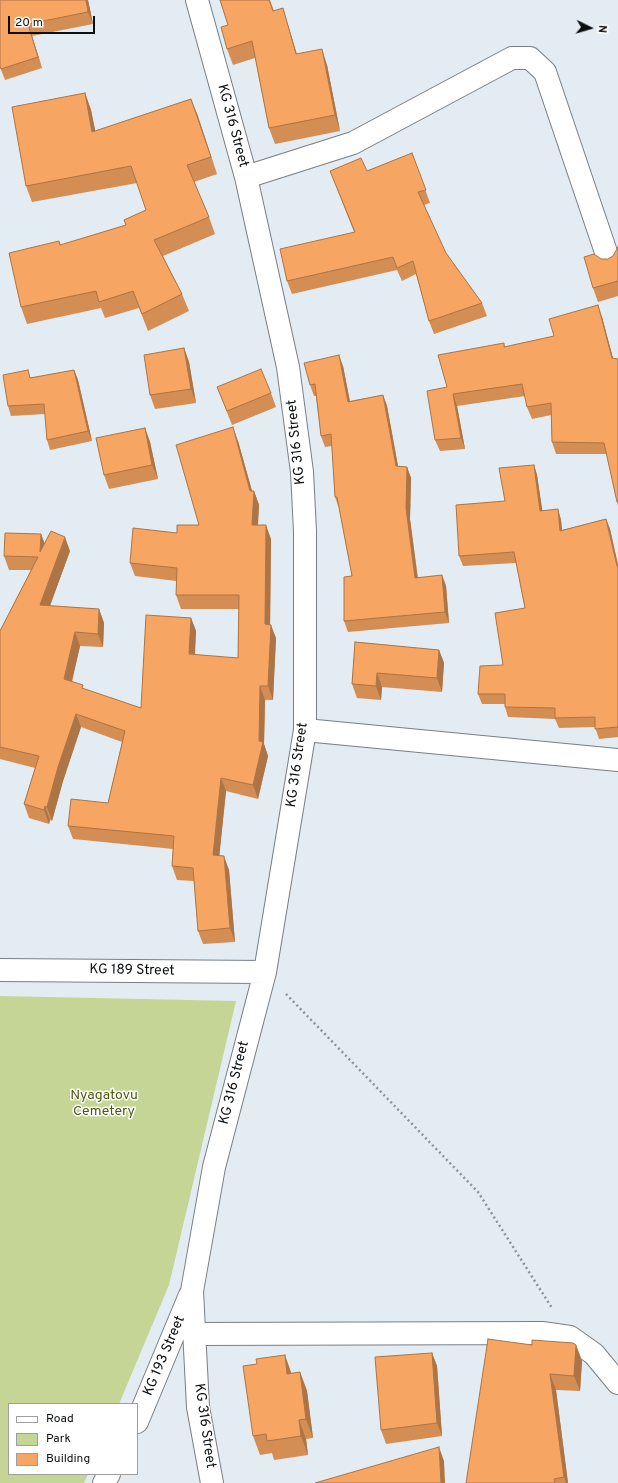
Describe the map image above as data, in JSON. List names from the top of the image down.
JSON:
{
  "streets": {
    "street": ["KG 316 Street", "KG 189 Street", "KG 193 Street"]
  },
  "crossings": [
    ["KG 316 Street", "KG 189 Street"],
    ["KG 316 Street", "KG 193 Street"]
  ],
  "parks": ["Nyagatovu Cemetery"],
  "legend": ["Road", "Park", "Building"],
  "scale_bar": "20 m",
  "north": "right"
}
